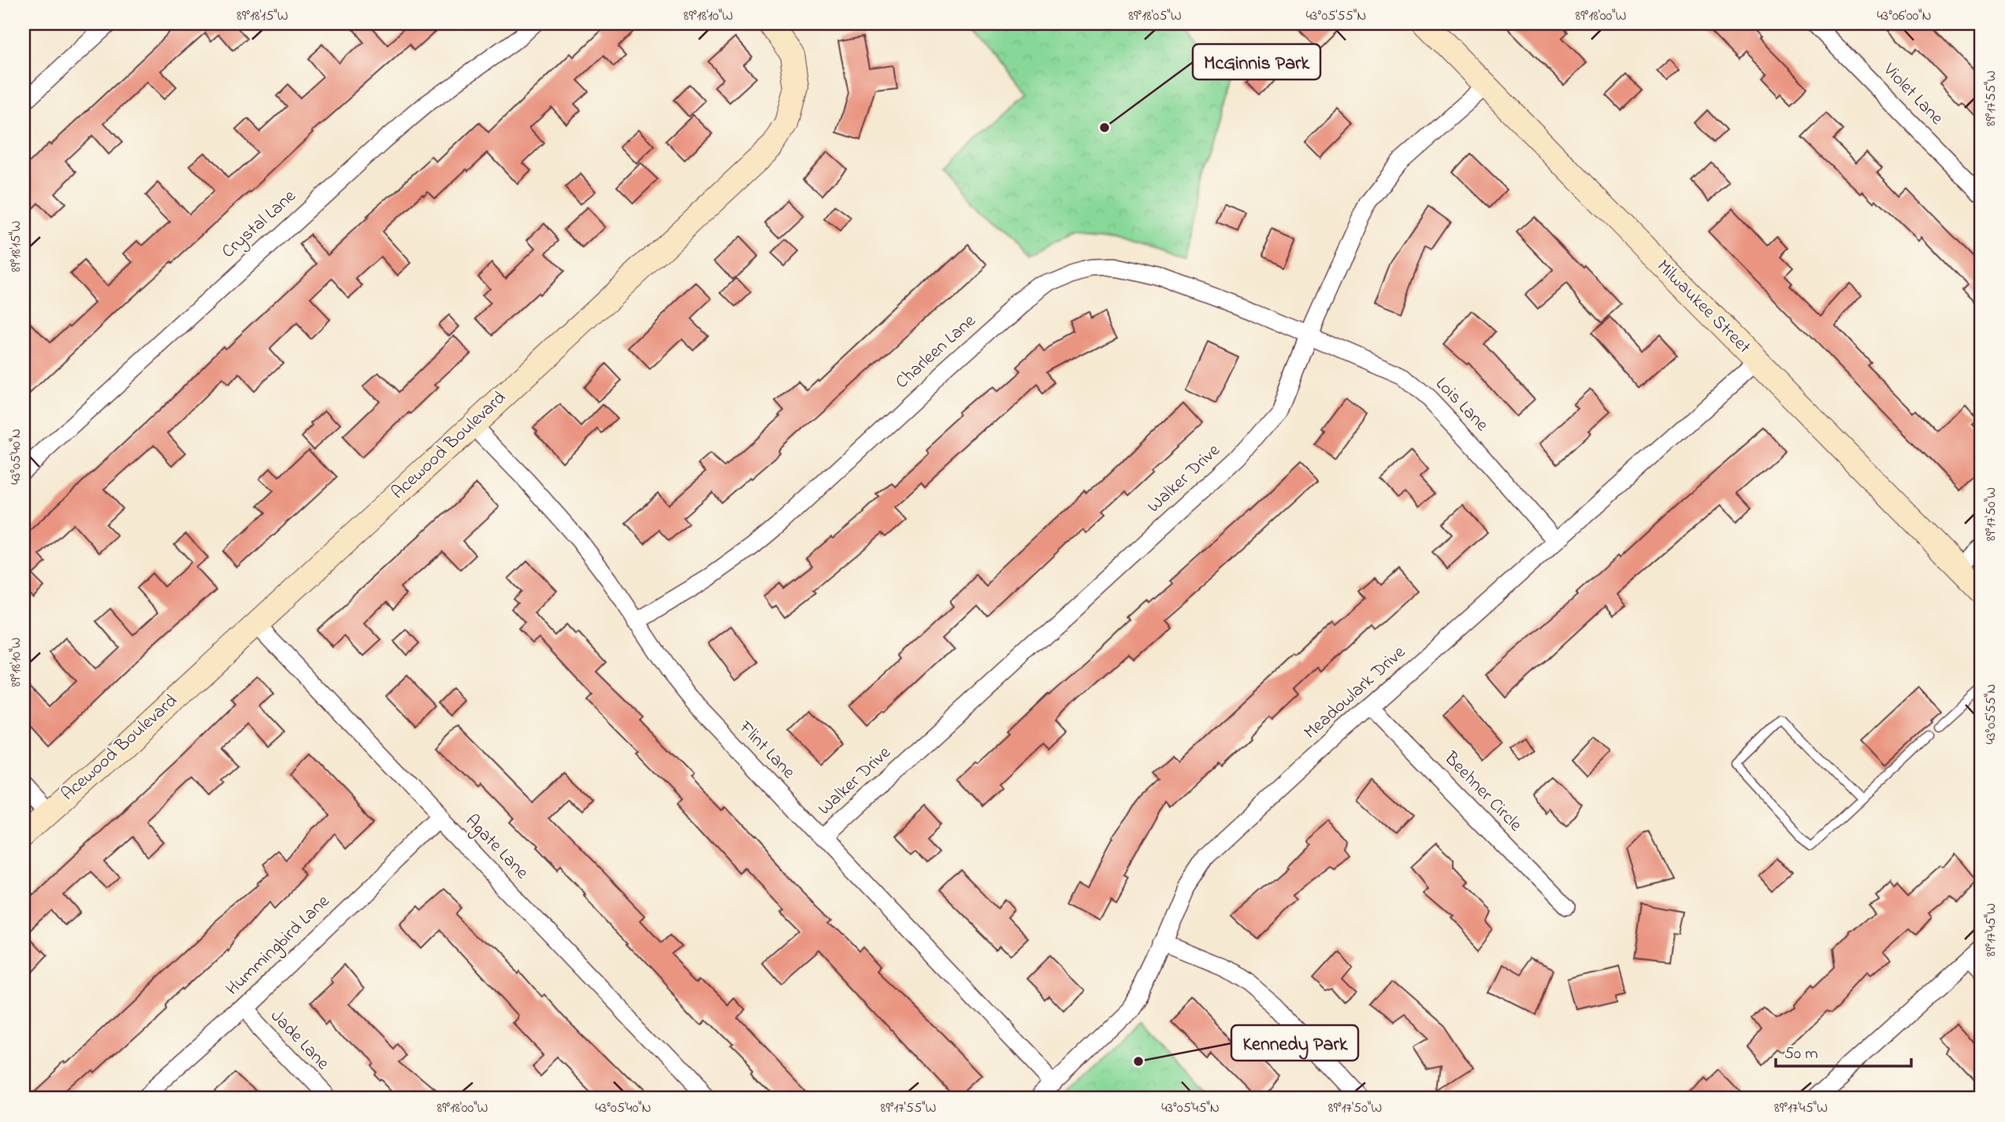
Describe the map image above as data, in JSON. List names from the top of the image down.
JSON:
{
  "streets": {
    "street": [
      "Violet Lane",
      "Crystal Lane",
      "Milwaukee Street",
      "Charleen Lane",
      "Lois Lane",
      "Acewood Boulevard",
      "Walker Drive",
      "Meadowlark Drive",
      "Flint Lane",
      "Beehner Circle",
      "Agate Lane",
      "Hummingbird Lane",
      "Jade Lane"
    ]
  },
  "crossings": [
    ["Milwaukee Street", "Walker Drive"],
    ["Milwaukee Street", "Meadowlark Drive"],
    ["Charleen Lane", "Lois Lane"],
    ["Charleen Lane", "Walker Drive"],
    ["Charleen Lane", "Flint Lane"],
    ["Lois Lane", "Walker Drive"],
    ["Lois Lane", "Meadowlark Drive"],
    ["Acewood Boulevard", "Flint Lane"],
    ["Acewood Boulevard", "Agate Lane"],
    ["Walker Drive", "Flint Lane"],
    ["Meadowlark Drive", "Flint Lane"],
    ["Meadowlark Drive", "Beehner Circle"],
    ["Agate Lane", "Hummingbird Lane"],
    ["Hummingbird Lane", "Jade Lane"]
  ],
  "places": ["McGinnis Park", "Kennedy Park"],
  "scale_bar": "50 m",
  "coordinates": [
    "89°18'15\"W",
    "89°18'10\"W",
    "89°18'05\"W",
    "43°05'55\"N",
    "89°18'00\"W",
    "43°06'00\"N",
    "89°17'55\"W",
    "43°05'40\"N",
    "89°17'50\"W",
    "89°17'45\"W",
    "43°05'45\"N"
  ]
}
